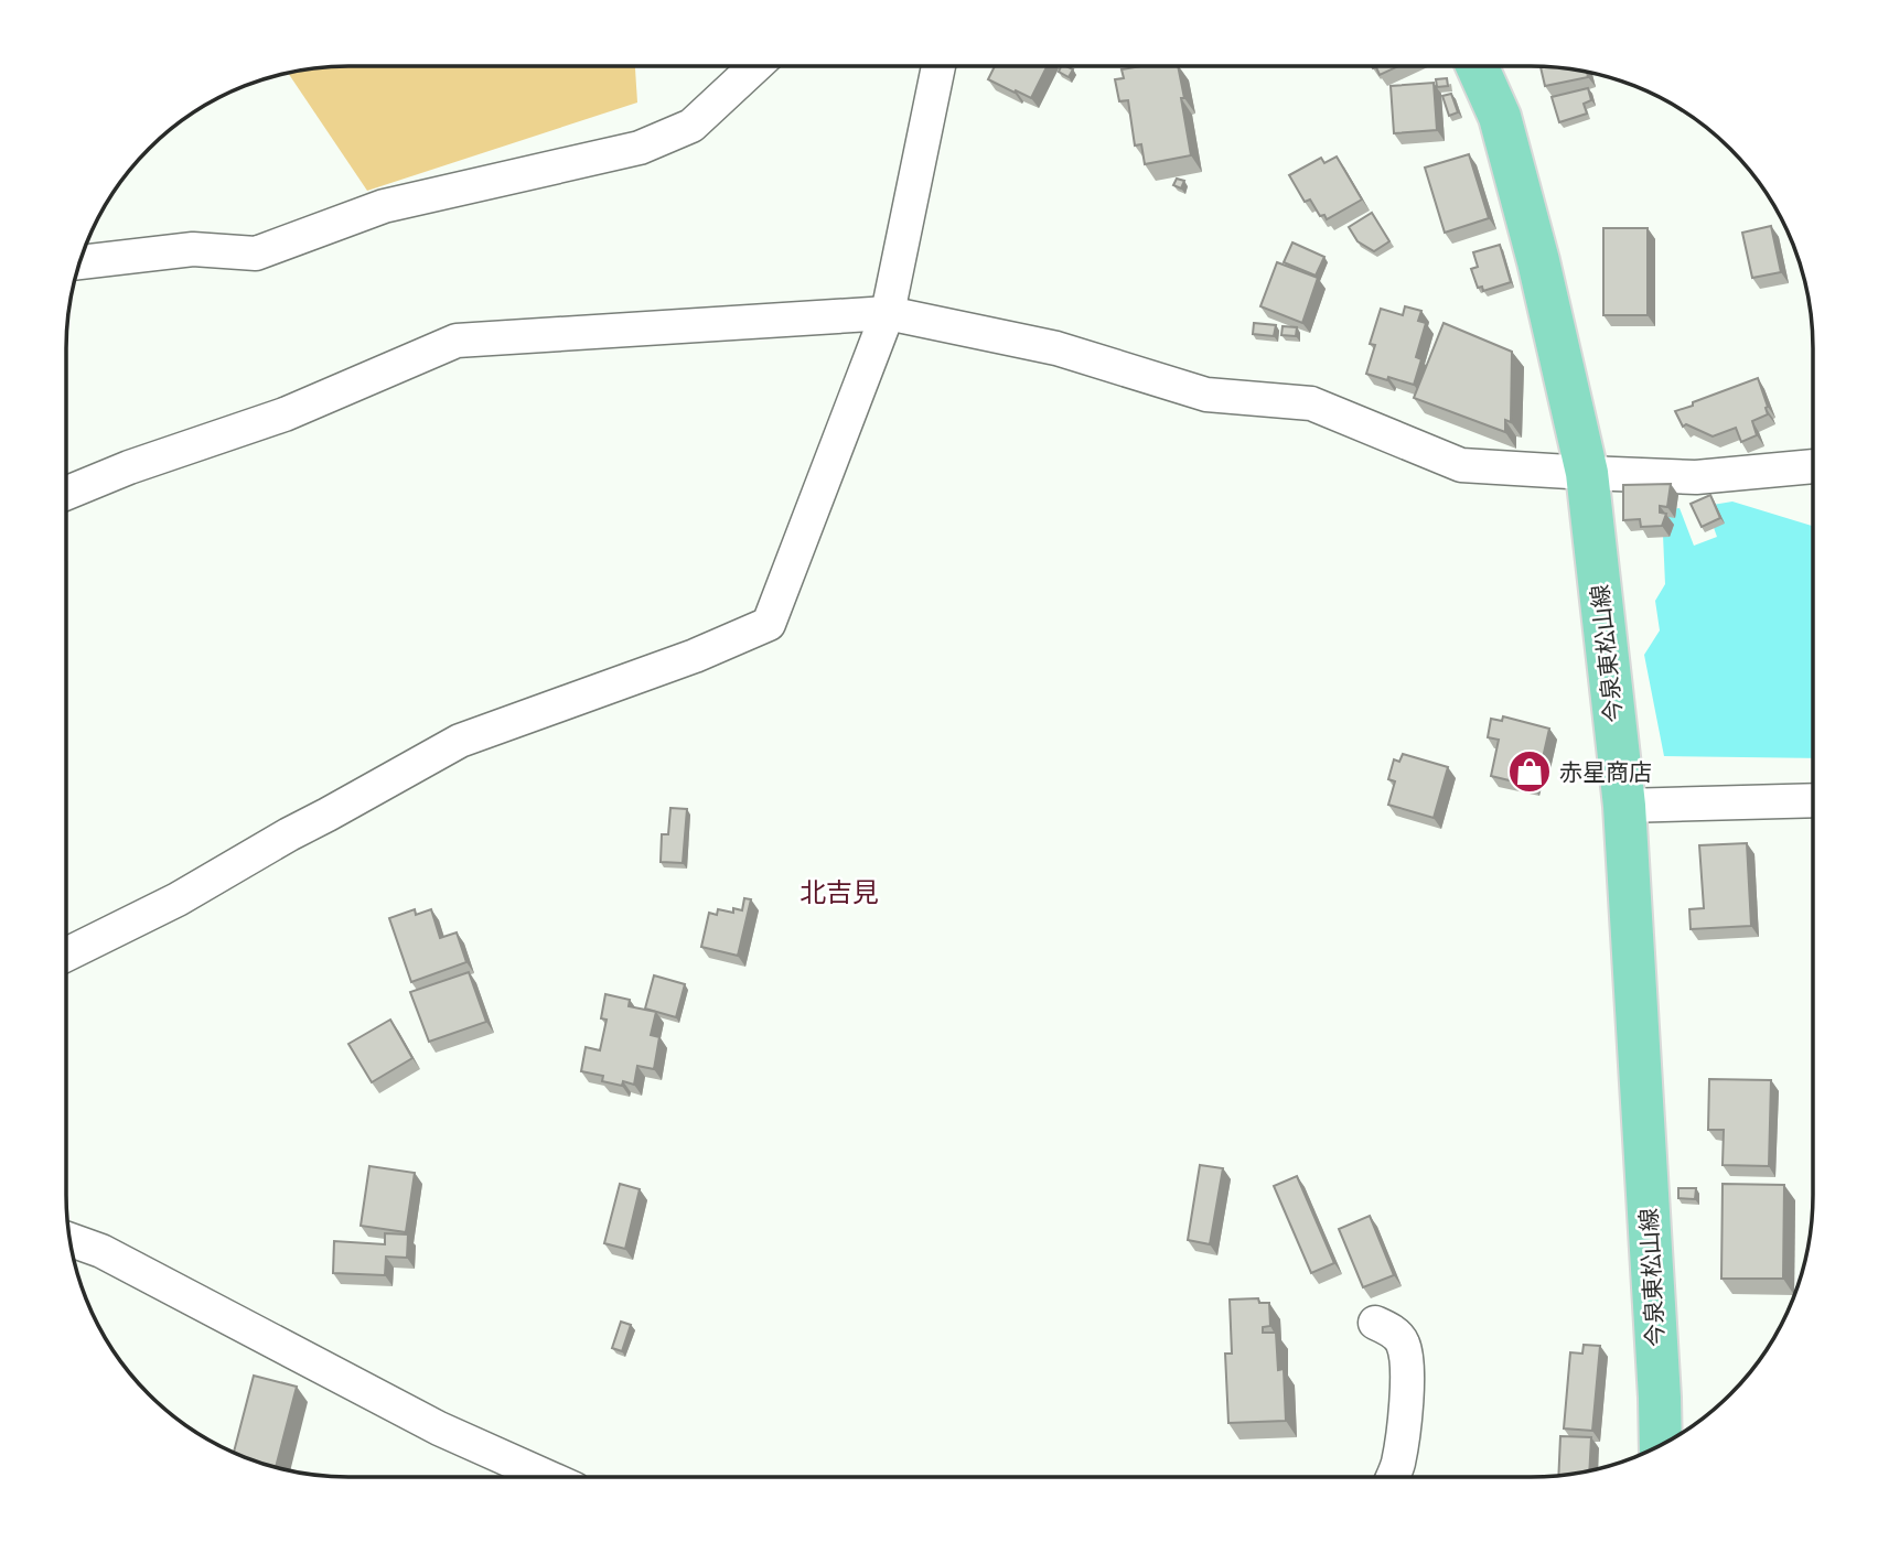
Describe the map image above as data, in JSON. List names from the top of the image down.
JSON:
{
  "streets": {
    "main road": ["今泉東松山線"]
  },
  "districts": ["北吉見"],
  "places": {
    "shop": ["赤星商店"]
  }
}
